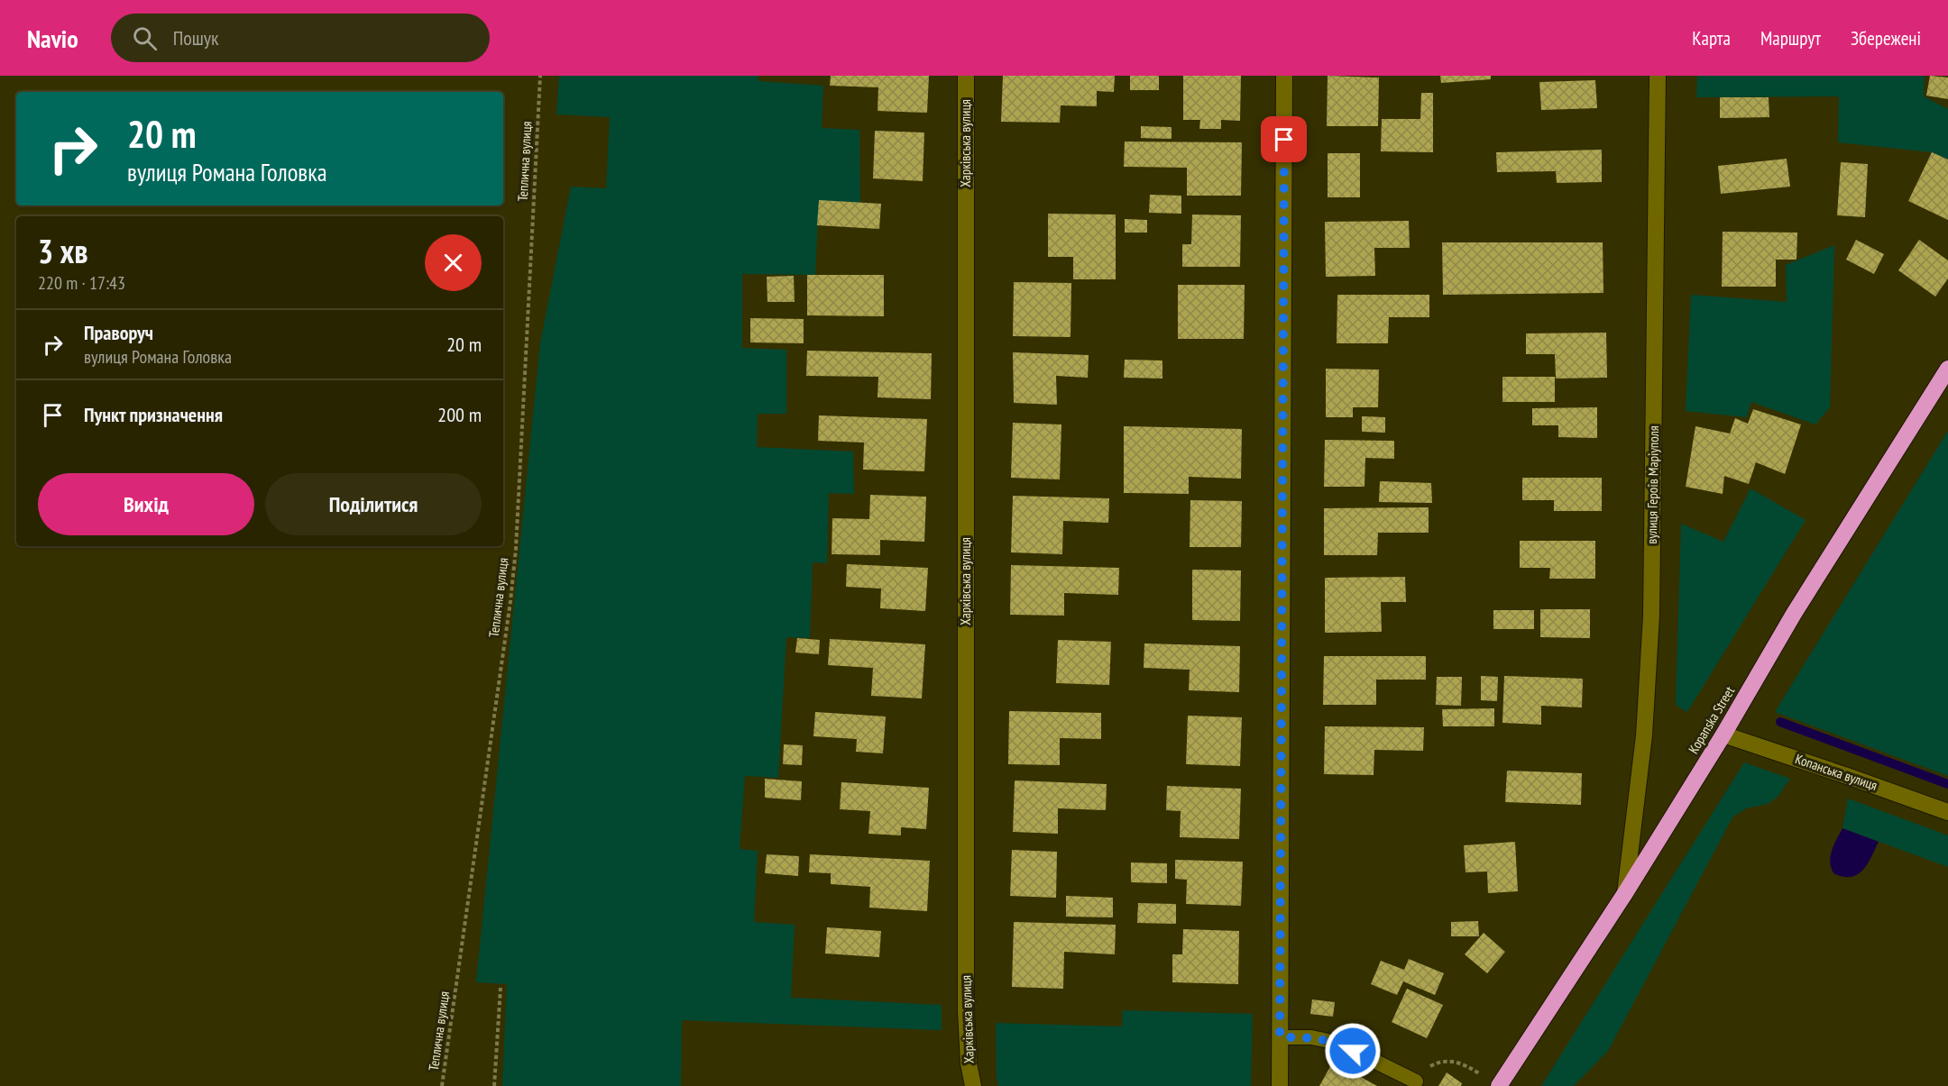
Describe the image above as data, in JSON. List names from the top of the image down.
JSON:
{
  "streets": {
    "highway": ["Kopanska Street"],
    "street": ["Харківська вулиця", "вулиця Героїв Маріуполя", "Копанська вулиця"],
    "path": ["Теплична вулиця"]
  },
  "crossings": [
    ["вулиця Героїв Маріуполя", "Kopanska Street"],
    ["Kopanska Street", "Копанська вулиця"]
  ],
  "page": {
    "header": "Navio",
    "search": "Пошук",
    "nav": ["Карта", "Маршрут", "Збережені"],
    "turn": ["20 m", "вулиця Романа Головка"],
    "heading": ["3 хв", "220 m · 17:43"],
    "list": [
      {
        "name": "Праворуч",
        "note": "вулиця Романа Головка",
        "value": "20 m"
      },
      {
        "name": "Пункт призначення",
        "value": "200 m"
      }
    ],
    "buttons": ["Вихід", "Поділитися"]
  }
}
